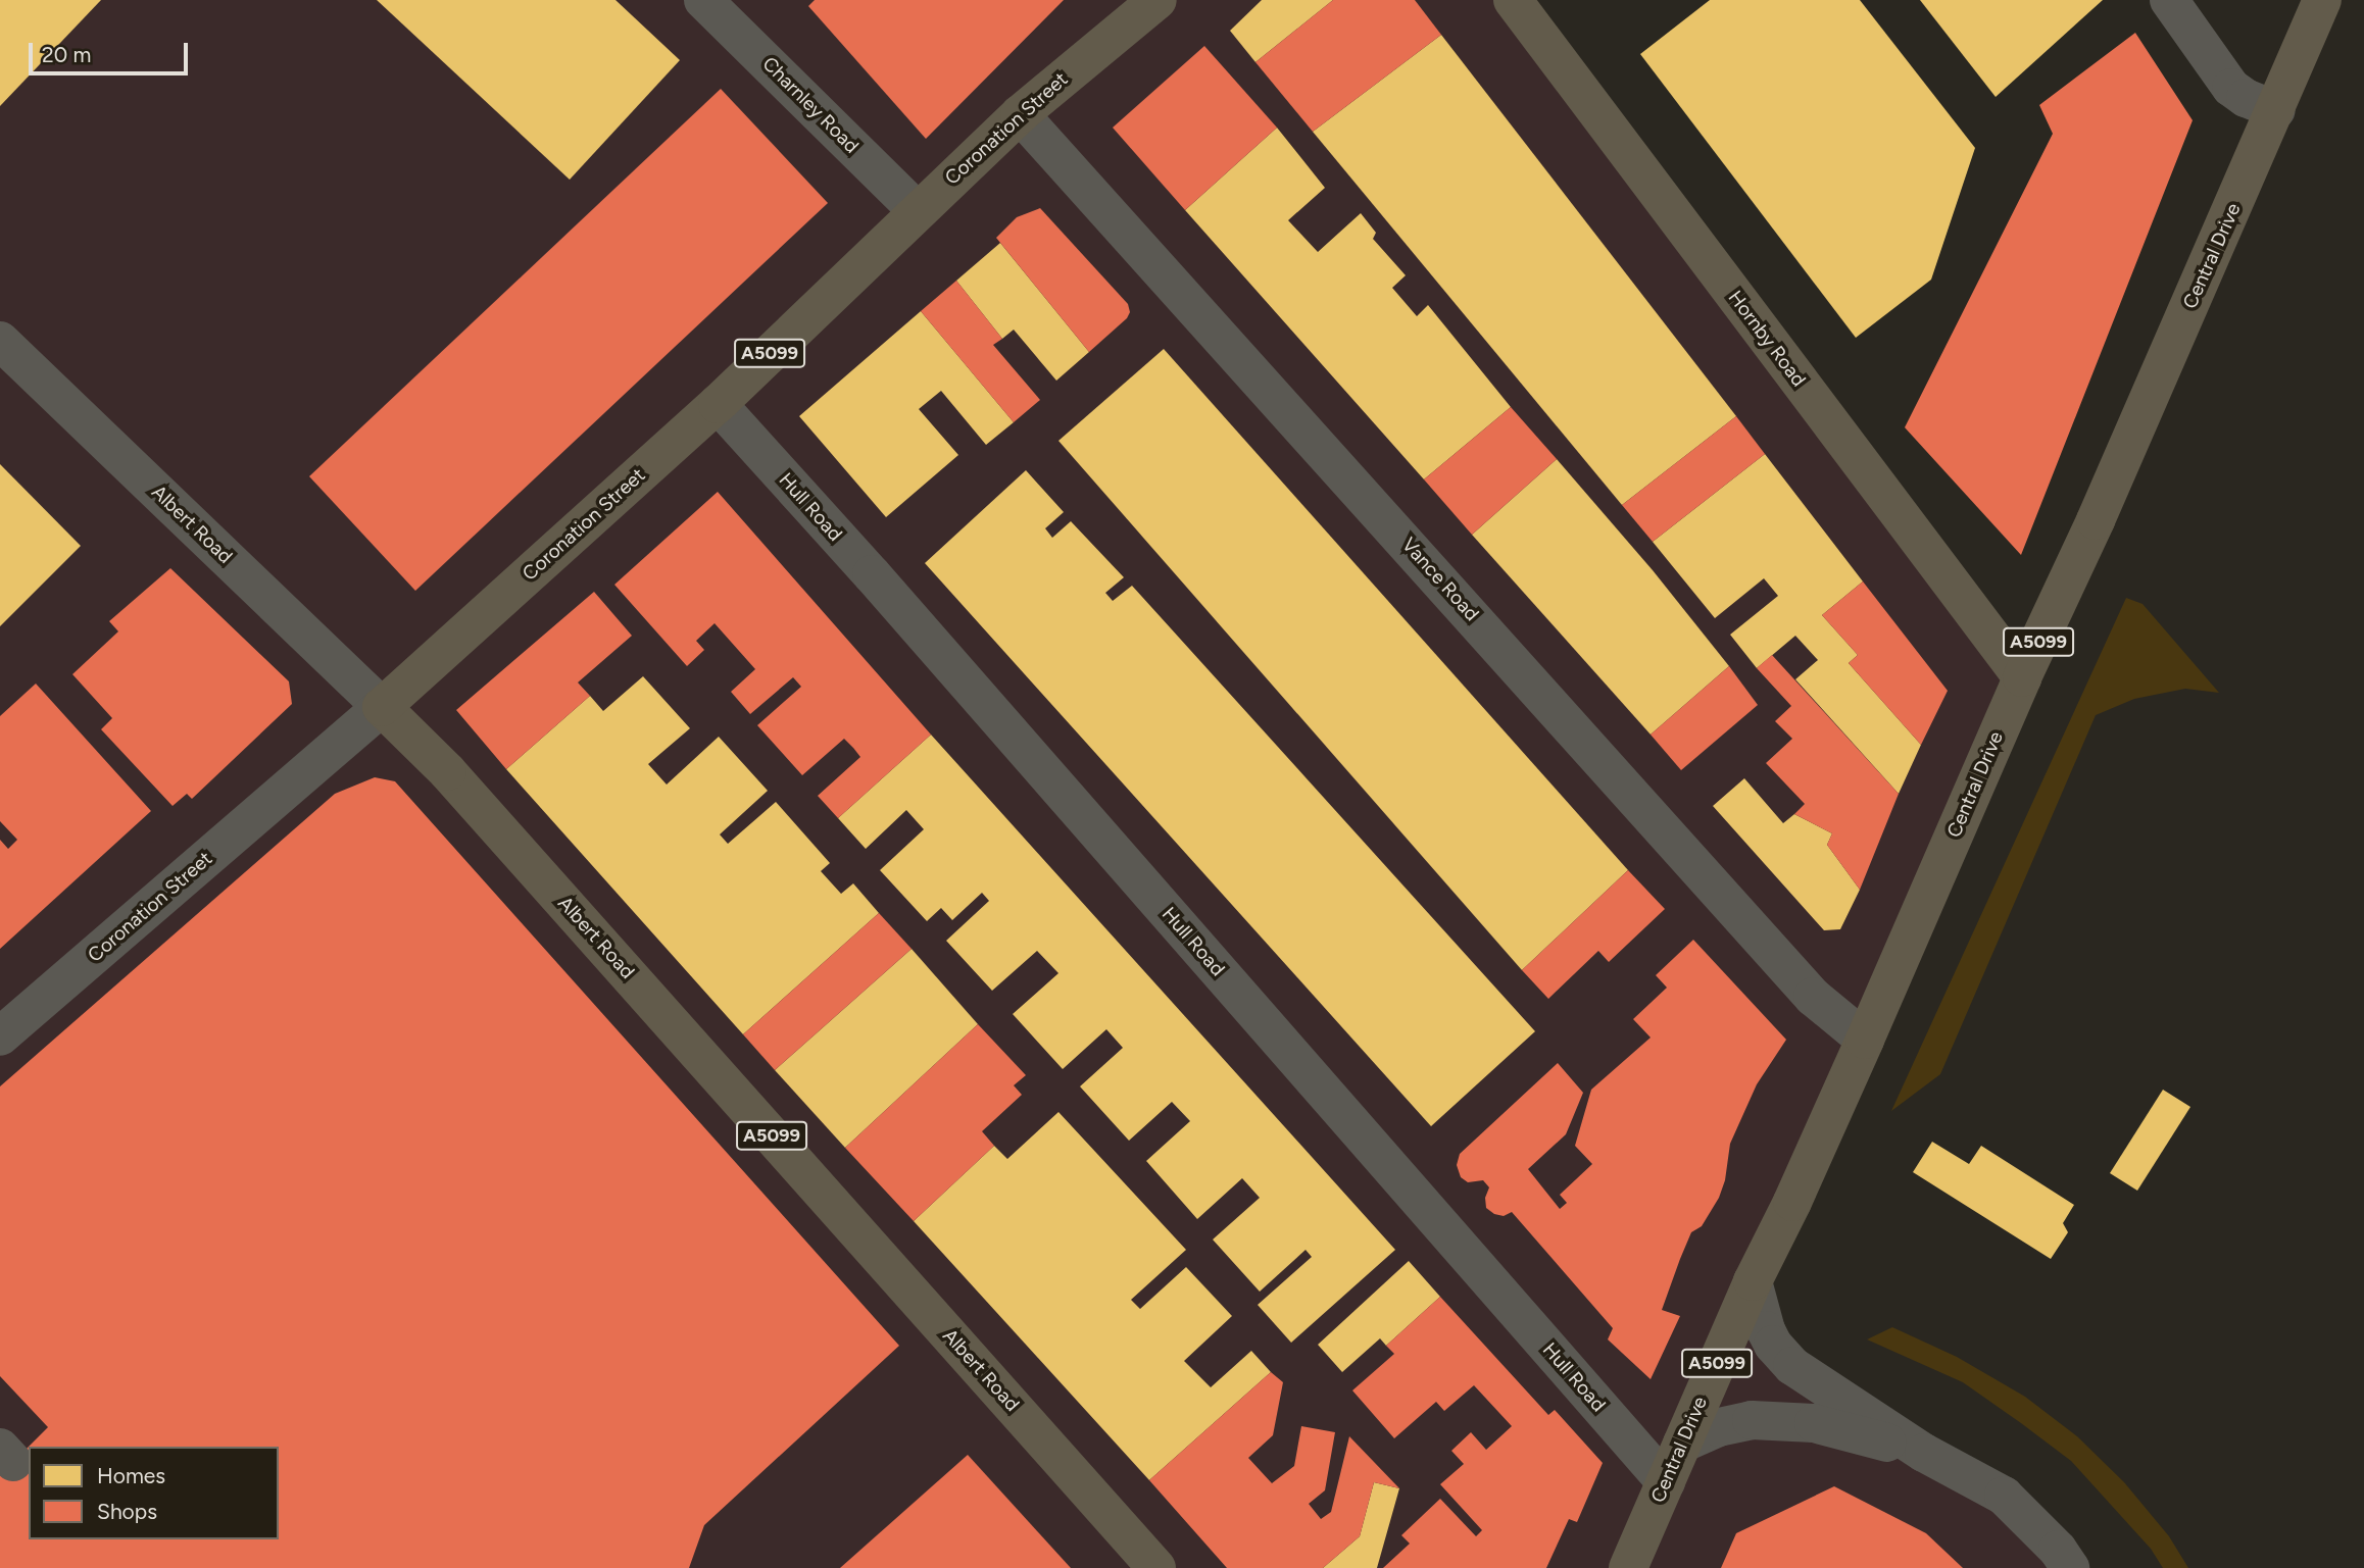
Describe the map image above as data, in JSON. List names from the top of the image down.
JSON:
{
  "streets": {
    "main road": [
      "Coronation Street",
      "Central Drive",
      "Hornby Road",
      "A5099",
      "Albert Road"
    ],
    "street": ["Charnley Road", "Hull Road", "Vance Road"]
  },
  "crossings": [
    ["Charnley Road", "Coronation Street"],
    ["Coronation Street", "Hull Road"],
    ["Coronation Street", "Albert Road"],
    ["Coronation Street", "Vance Road"],
    ["Central Drive", "Hornby Road"],
    ["Central Drive", "Hull Road"],
    ["Central Drive", "Vance Road"]
  ],
  "legend": ["Homes", "Shops"],
  "scale_bar": "20 m"
}
